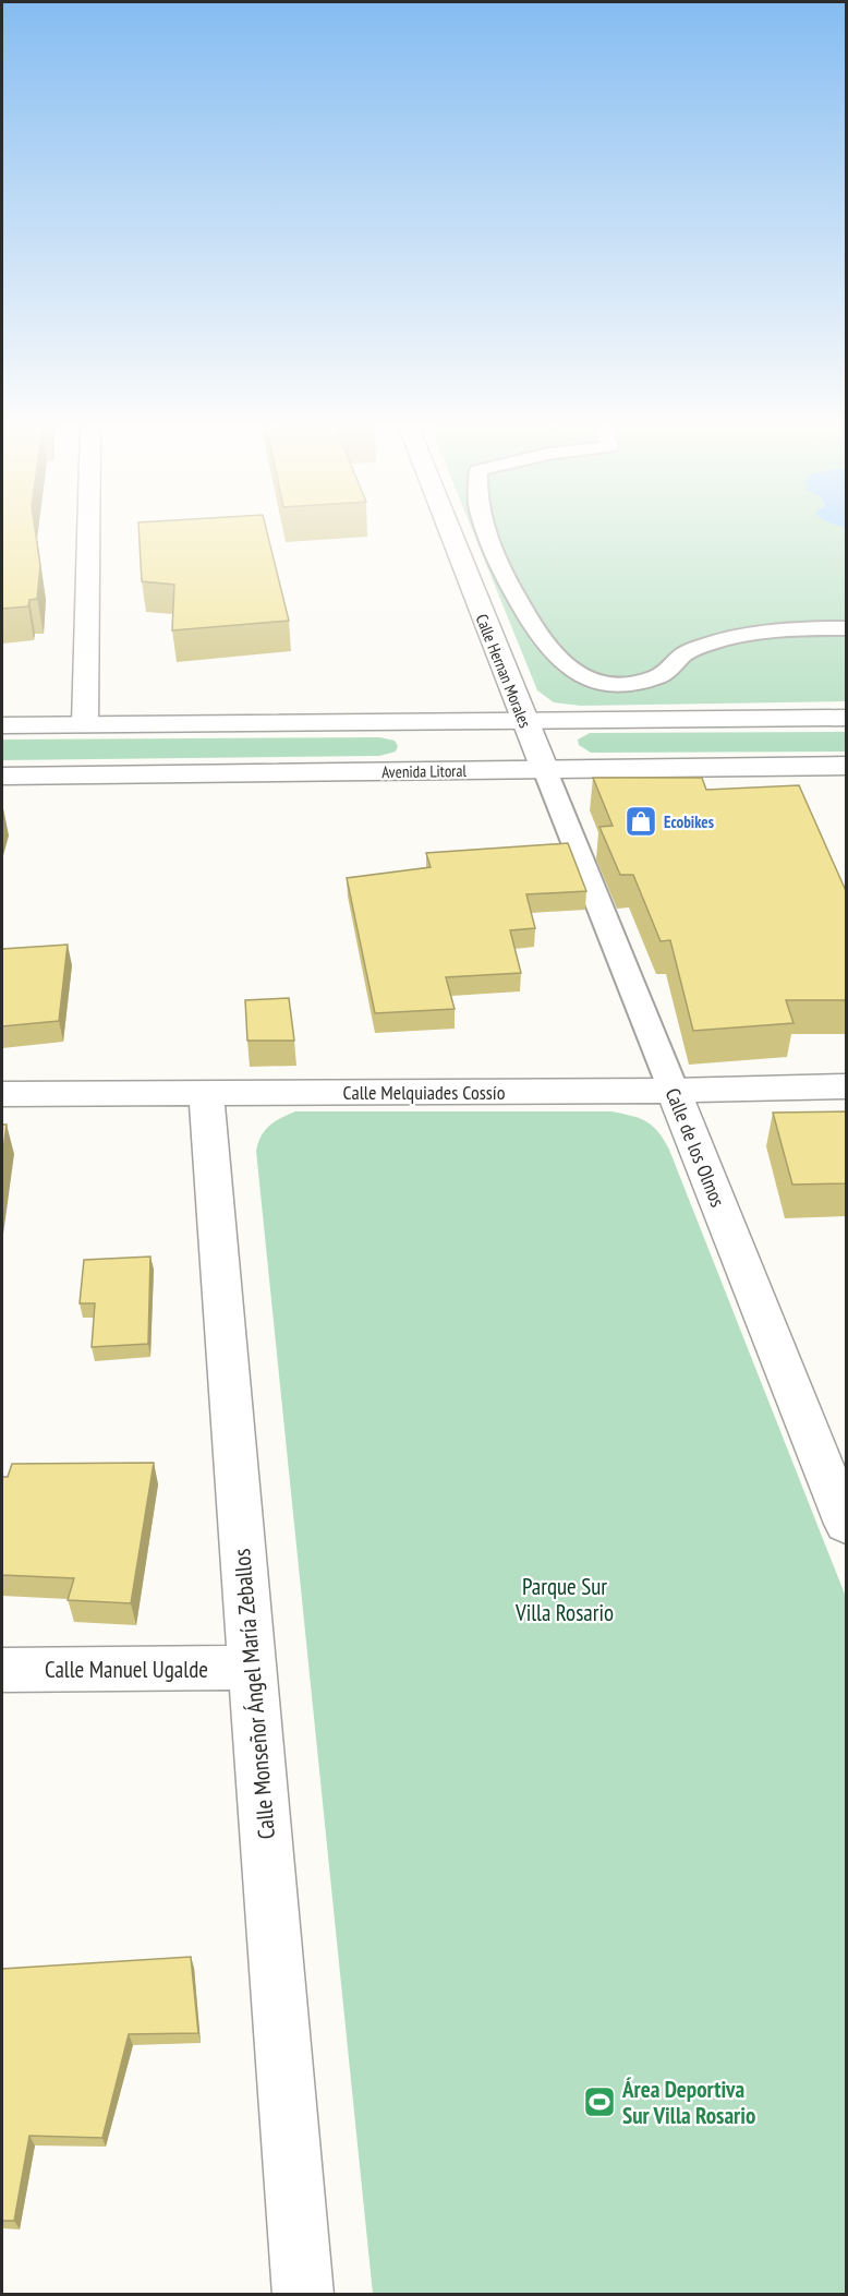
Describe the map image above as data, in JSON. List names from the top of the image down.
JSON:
{
  "streets": {
    "street": [
      "Calle Hernan Morales",
      "Avenida Litoral",
      "Calle Melquiades Cossío",
      "Calle de los Olmos",
      "Calle Manuel Ugalde",
      "Calle Monseñor Ángel María Zeballos"
    ]
  },
  "crossings": [
    ["Calle Hernan Morales", "Avenida Litoral"],
    ["Calle Hernan Morales", "Calle de los Olmos"],
    ["Avenida Litoral", "Calle de los Olmos"],
    ["Calle Melquiades Cossío", "Calle de los Olmos"],
    ["Calle Melquiades Cossío", "Calle Monseñor Ángel María Zeballos"],
    ["Calle Manuel Ugalde", "Calle Monseñor Ángel María Zeballos"]
  ],
  "parks": ["Parque Sur Villa Rosario"],
  "places": {
    "shop": ["Ecobikes"],
    "sports": ["Área Deportiva Sur Villa Rosario"]
  }
}
